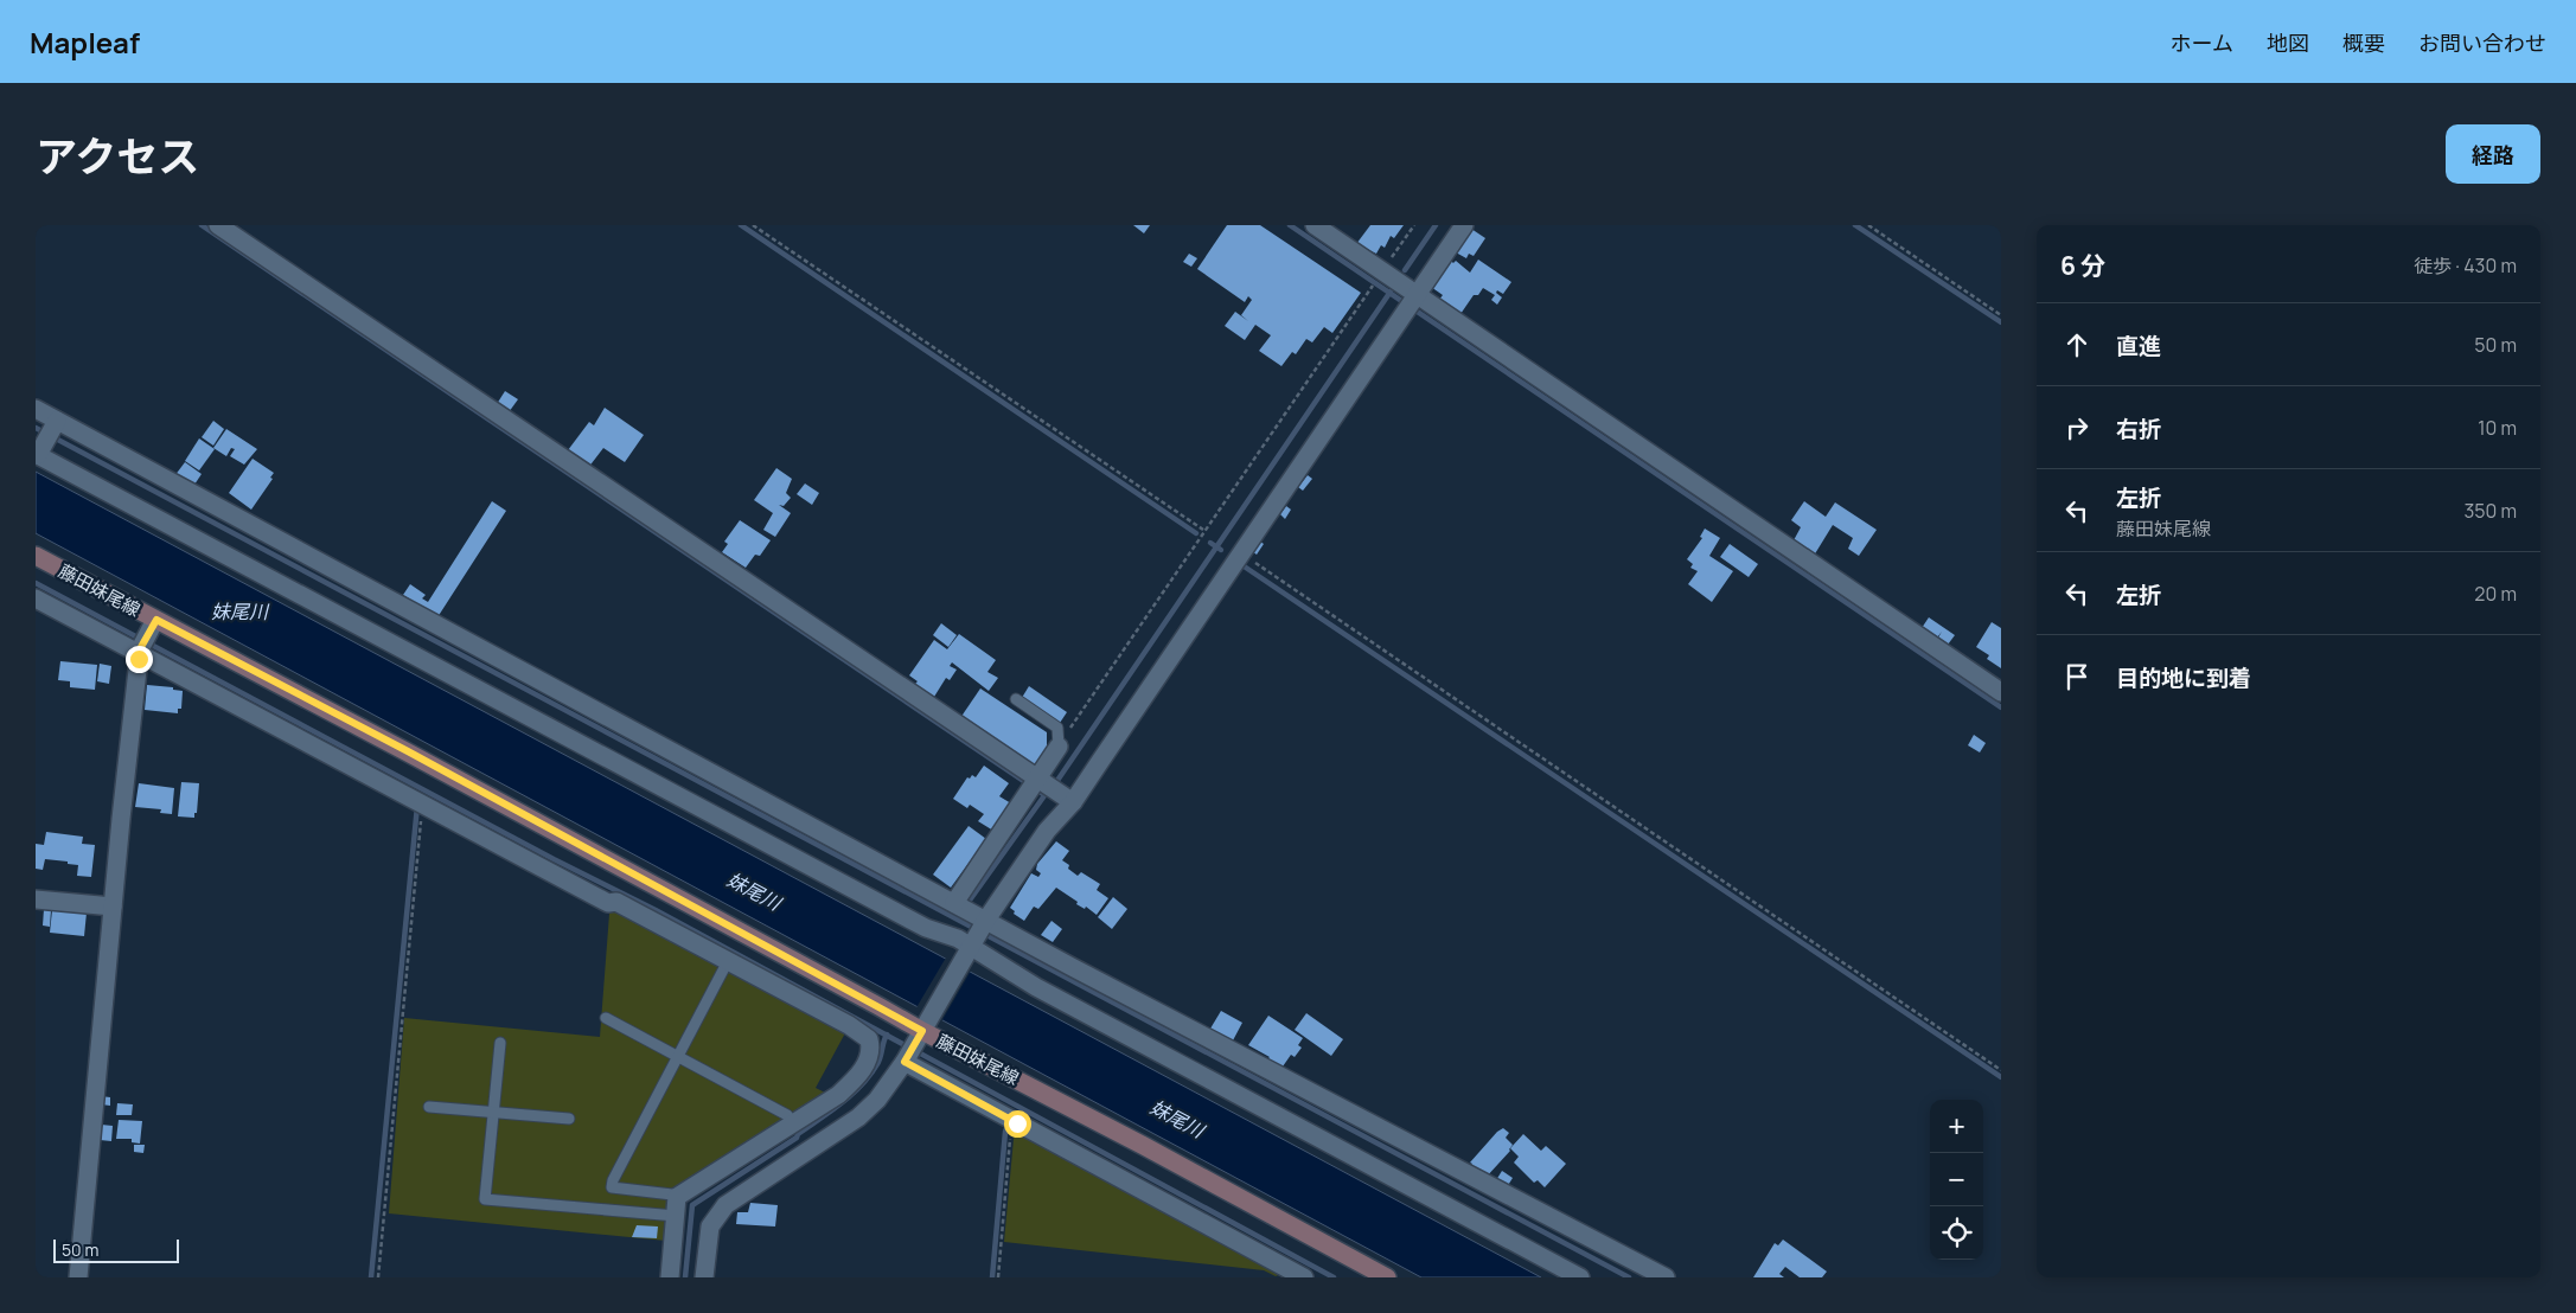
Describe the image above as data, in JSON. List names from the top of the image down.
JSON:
{
  "streets": {
    "main road": ["藤田妹尾線"]
  },
  "water": ["妹尾川"],
  "scale_bar": "50 m",
  "page": {
    "header": "Mapleaf",
    "nav": [
      "ホーム",
      "地図",
      "概要",
      "お問い合わせ"
    ],
    "title": "アクセス",
    "buttons": "経路",
    "heading": ["6 分", "徒歩 · 430 m"],
    "list": [
      ["直進", "50 m"],
      ["右折", "10 m"],
      ["左折", "藤田妹尾線", "350 m"],
      ["左折", "20 m"],
      "目的地に到着"
    ],
    "map_buttons": ["+", "−"],
    "scale": "50 m"
  }
}
